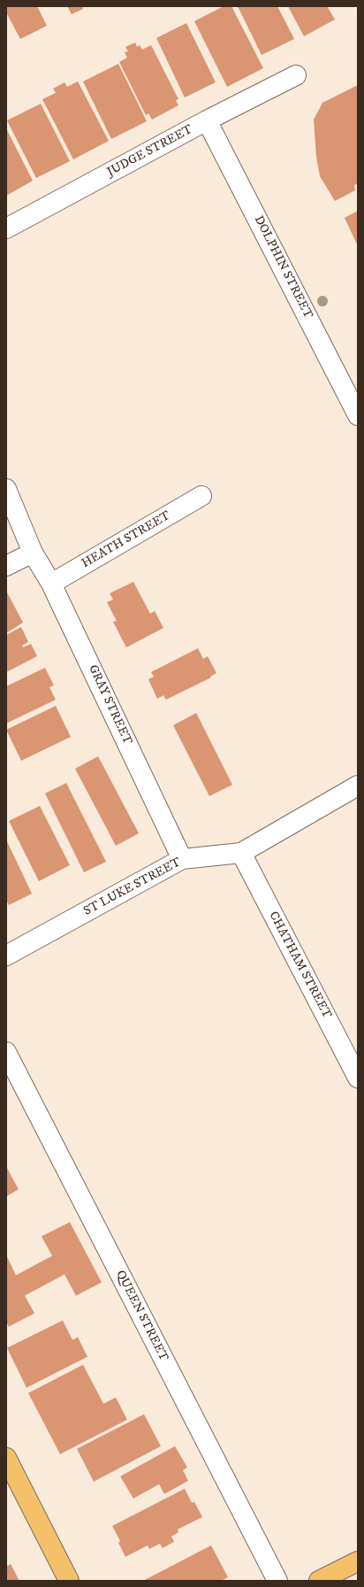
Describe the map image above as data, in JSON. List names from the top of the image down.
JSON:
{
  "streets": {
    "street": [
      "JUDGE STREET",
      "DOLPHIN STREET",
      "HEATH STREET",
      "GRAY STREET",
      "ST LUKE STREET",
      "CHATHAM STREET",
      "QUEEN STREET"
    ]
  },
  "crossings": [
    ["JUDGE STREET", "DOLPHIN STREET"],
    ["HEATH STREET", "GRAY STREET"],
    ["GRAY STREET", "ST LUKE STREET"],
    ["ST LUKE STREET", "CHATHAM STREET"]
  ]
}
